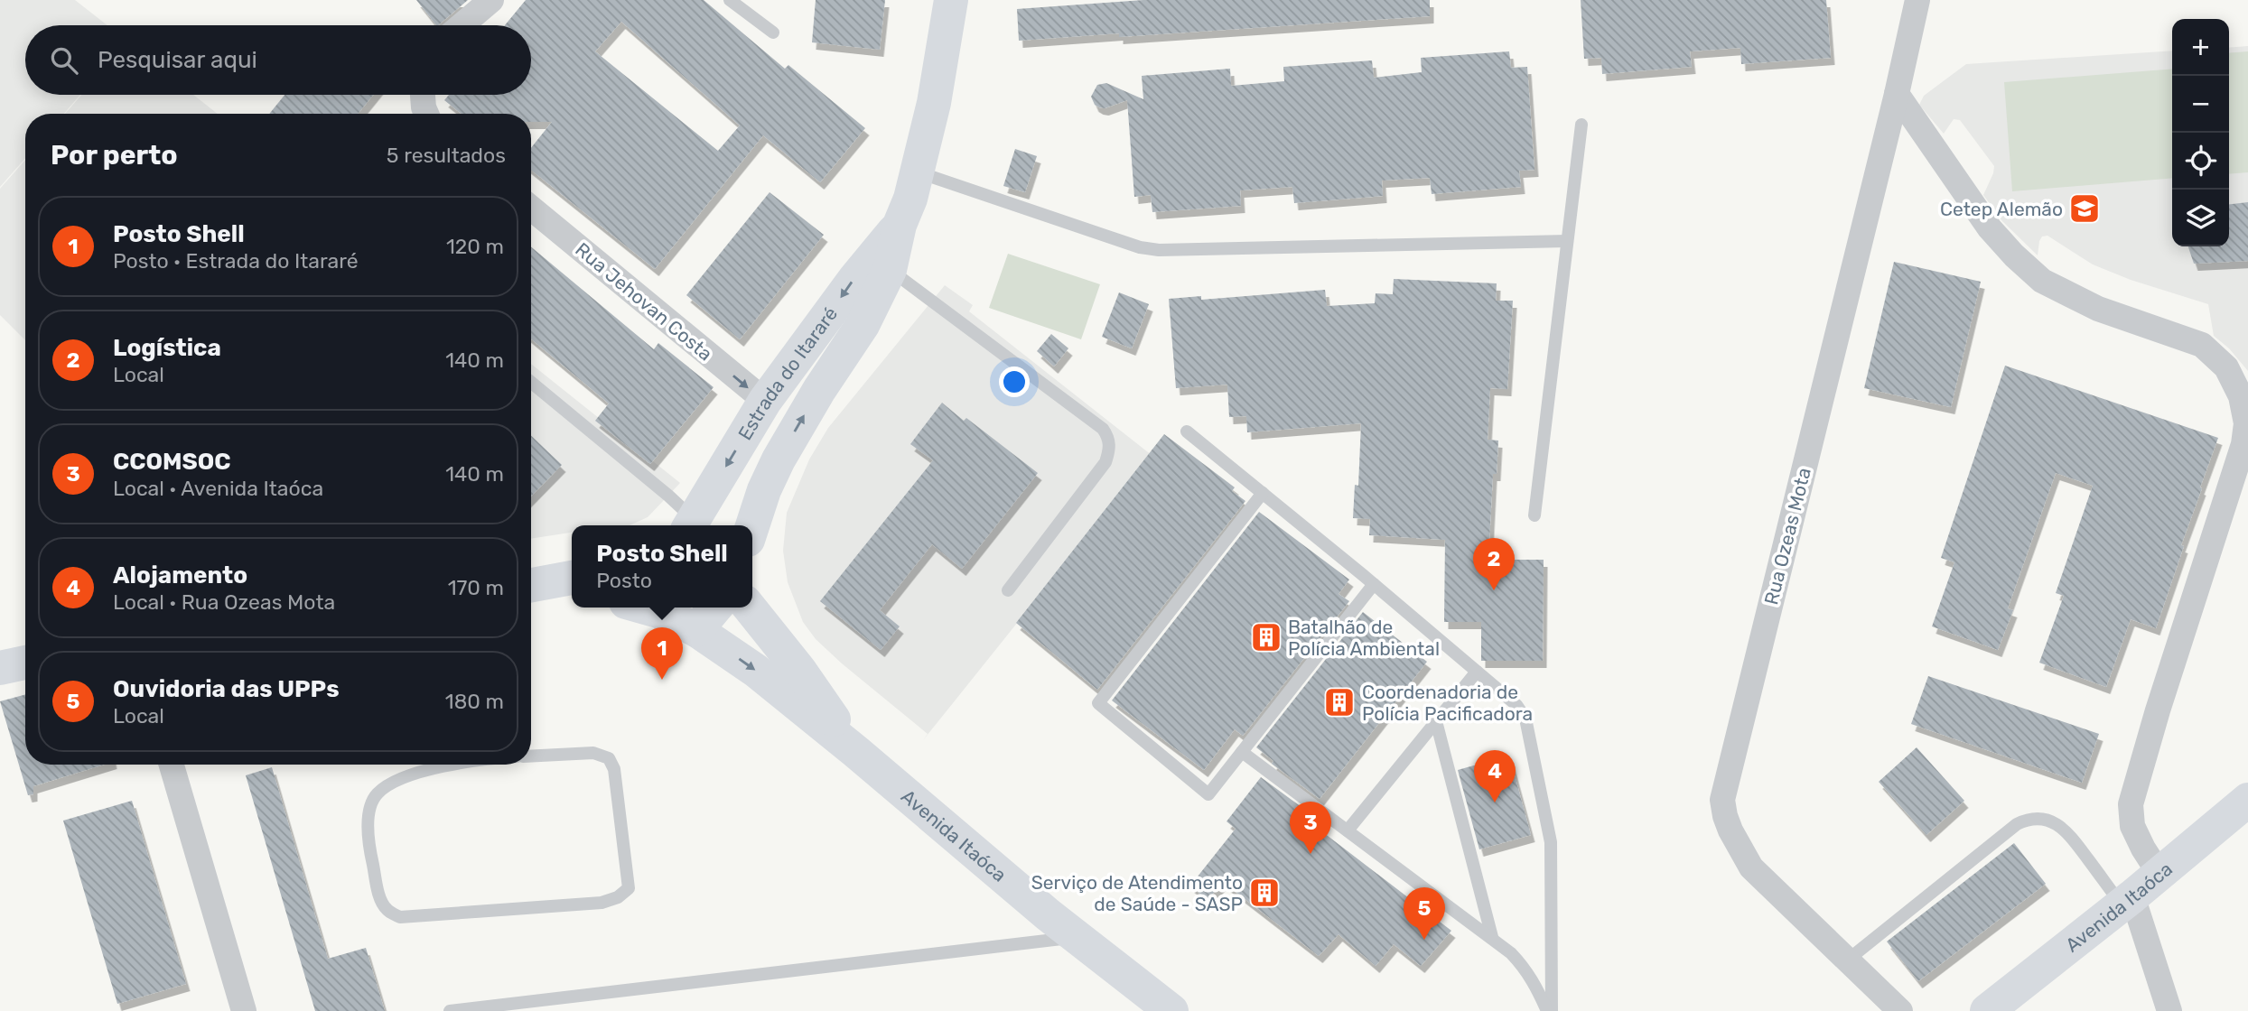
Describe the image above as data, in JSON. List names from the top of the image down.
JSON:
{
  "streets": {
    "main road": ["Estrada do Itararé", "Avenida Itaóca"],
    "street": ["Rua Jehovan Costa", "Rua Ozeas Mota"]
  },
  "crossings": [
    ["Rua Jehovan Costa", "Estrada do Itararé"]
  ],
  "one_way": ["Rua Jehovan Costa"],
  "places": {
    "school or university": ["Cetep Alemão"],
    "building": ["Batalhão de Polícia Ambiental", "Coordenadoria de Polícia Pacificadora", "Serviço de Atendimento de Saúde - SASP"]
  },
  "page": {
    "map_buttons": ["+", "−"],
    "search": "Pesquisar aqui",
    "heading": ["Por perto", "5 resultados"],
    "list": [
      {
        "mark": "1",
        "name": "Posto Shell",
        "note": "Posto · Estrada do Itararé",
        "value": "120 m"
      },
      {
        "mark": "2",
        "name": "Logística",
        "note": "Local",
        "value": "140 m"
      },
      {
        "mark": "3",
        "name": "CCOMSOC",
        "note": "Local · Avenida Itaóca",
        "value": "140 m"
      },
      {
        "mark": "4",
        "name": "Alojamento",
        "note": "Local · Rua Ozeas Mota",
        "value": "170 m"
      },
      {
        "mark": "5",
        "name": "Ouvidoria das UPPs",
        "note": "Local",
        "value": "180 m"
      }
    ],
    "popup": ["Posto Shell", "Posto"],
    "pins": [
      "2",
      "1",
      "4",
      "3",
      "5"
    ]
  }
}
